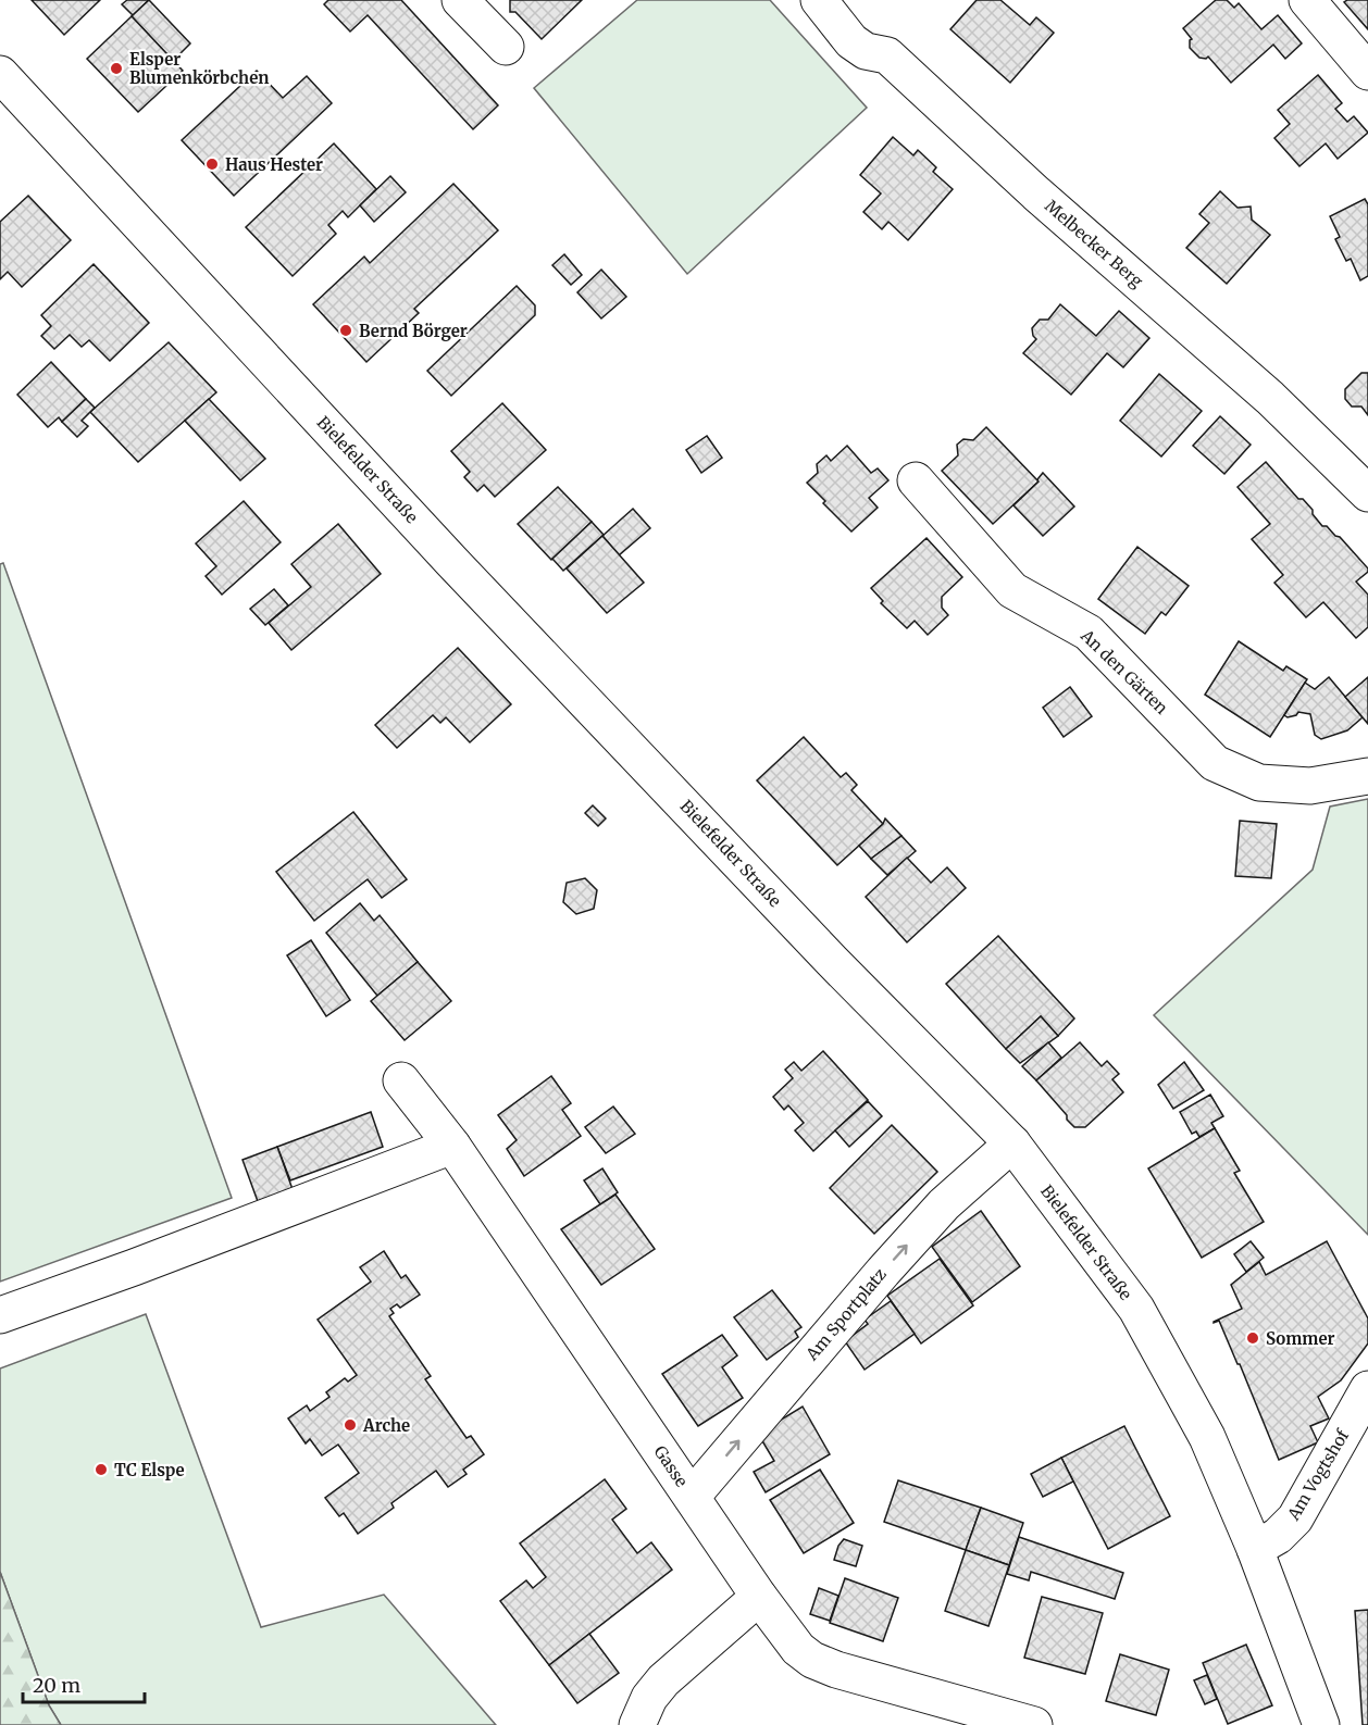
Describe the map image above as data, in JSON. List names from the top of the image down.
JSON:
{
  "streets": {
    "street": [
      "Melbecker Berg",
      "Bielefelder Straße",
      "An den Gärten",
      "Am Sportplatz",
      "Gasse",
      "Am Vogtshof"
    ]
  },
  "crossings": [
    ["Bielefelder Straße", "Am Sportplatz"],
    ["Bielefelder Straße", "Am Vogtshof"],
    ["Am Sportplatz", "Gasse"]
  ],
  "one_way": ["Am Sportplatz"],
  "places": [
    "Elsper Blumenkörbchen",
    "Haus Hester",
    "Bernd Börger",
    "Sommer",
    "Arche",
    "TC Elspe"
  ],
  "scale_bar": "20 m"
}
